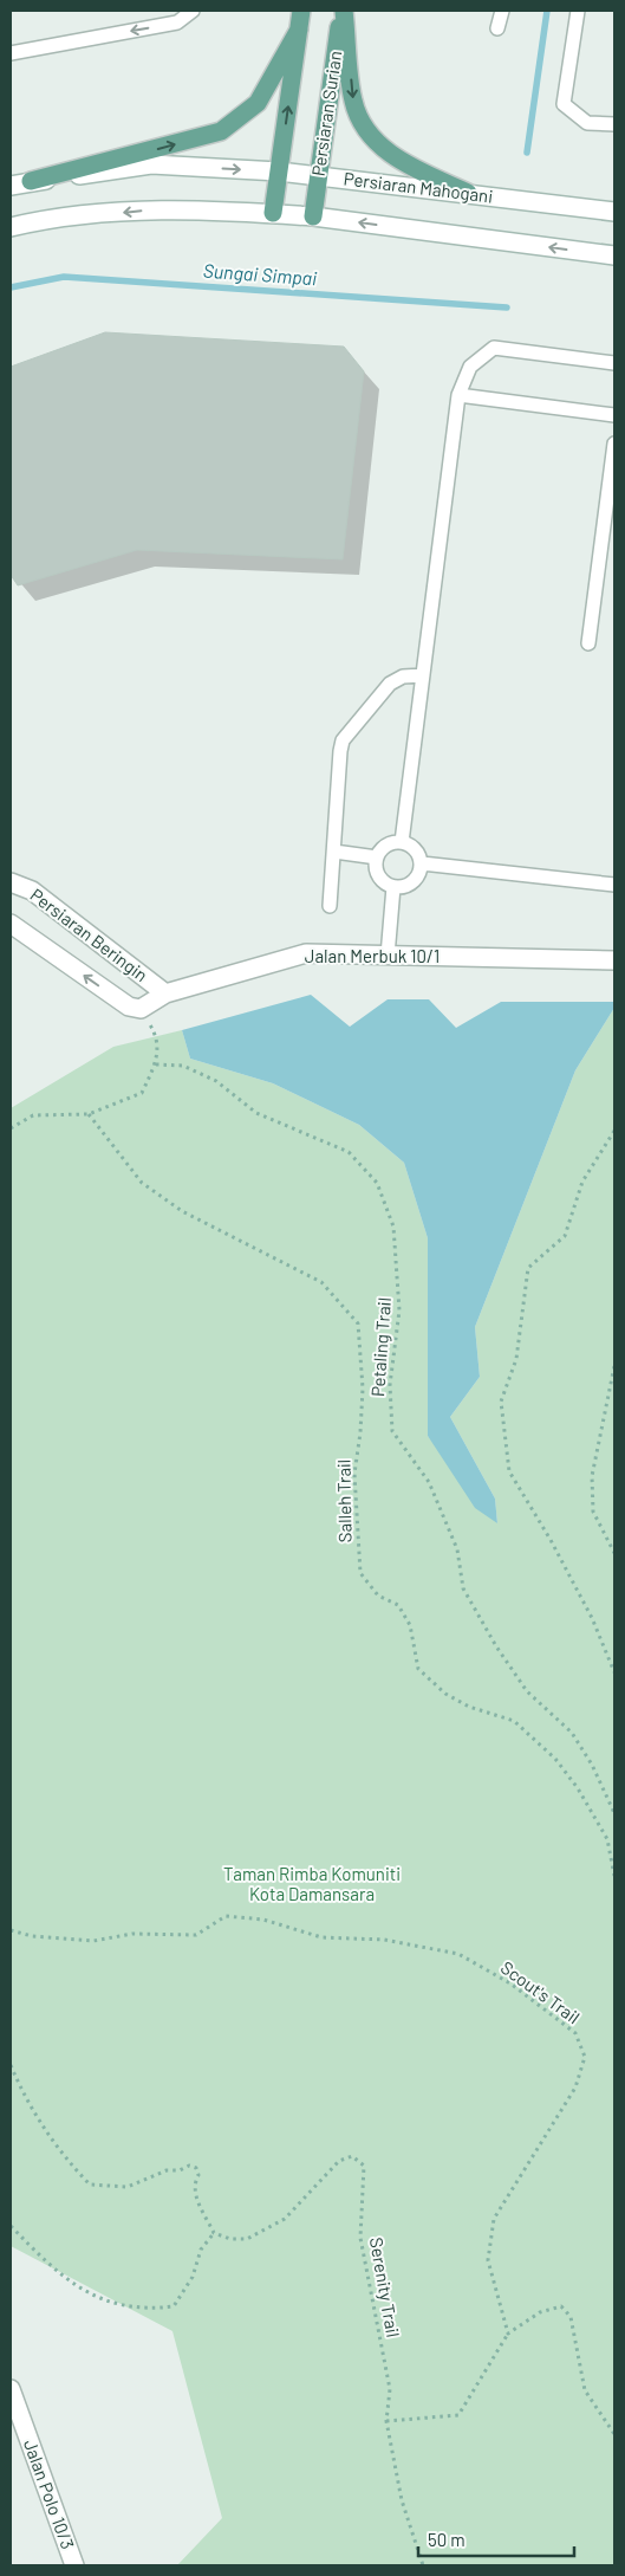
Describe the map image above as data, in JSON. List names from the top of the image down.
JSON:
{
  "streets": {
    "main road": [
      "Persiaran Surian",
      "Persiaran Mahogani",
      "Persiaran Beringin",
      "Jalan Merbuk 10/1",
      "Jalan Polo 10/3"
    ],
    "path": [
      "Petaling Trail",
      "Salleh Trail",
      "Scout's Trail",
      "Serenity Trail"
    ]
  },
  "crossings": [
    ["Persiaran Surian", "Persiaran Mahogani"],
    ["Persiaran Beringin", "Jalan Merbuk 10/1"]
  ],
  "water": ["Sungai Simpai"],
  "parks": ["Taman Rimba Komuniti Kota Damansara"],
  "scale_bar": "50 m"
}
